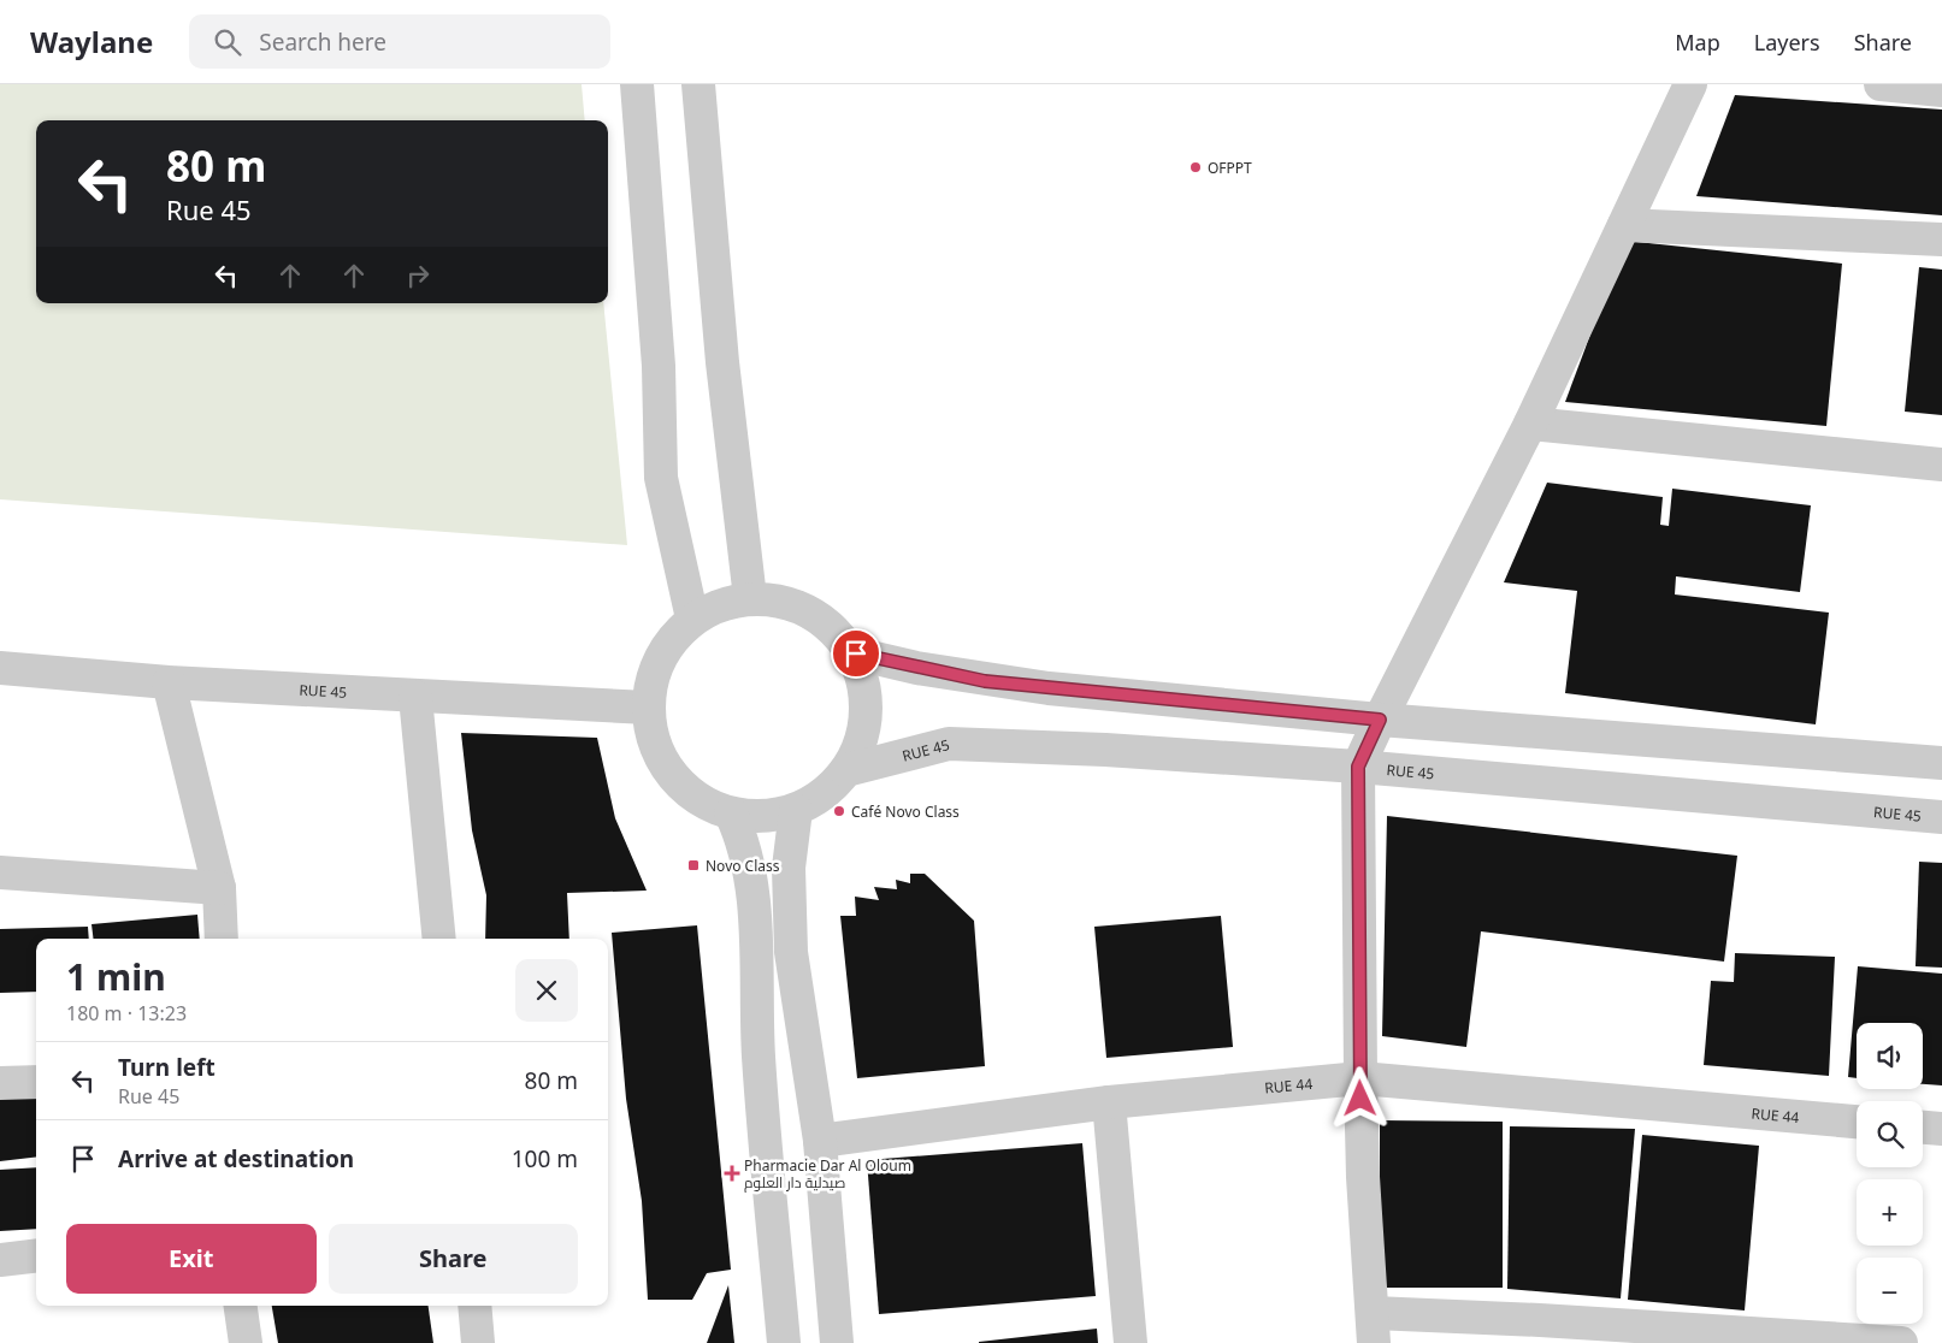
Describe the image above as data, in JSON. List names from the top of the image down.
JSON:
{
  "streets": {
    "street": ["RUE 45", "RUE 44"]
  },
  "places": {
    "other": ["OFPPT", "Café Novo Class"],
    "transit": ["Novo Class"],
    "health": ["Pharmacie Dar Al Oloum صيدلية دار العلوم"]
  },
  "page": {
    "header": "Waylane",
    "search": "Search here",
    "nav": ["Map", "Layers", "Share"],
    "turn": ["80 m", "Rue 45"],
    "heading": ["1 min", "180 m · 13:23"],
    "map_buttons": ["+", "−"],
    "list": [
      {
        "name": "Turn left",
        "note": "Rue 45",
        "value": "80 m"
      },
      {
        "name": "Arrive at destination",
        "value": "100 m"
      }
    ],
    "buttons": ["Exit", "Share"]
  }
}
